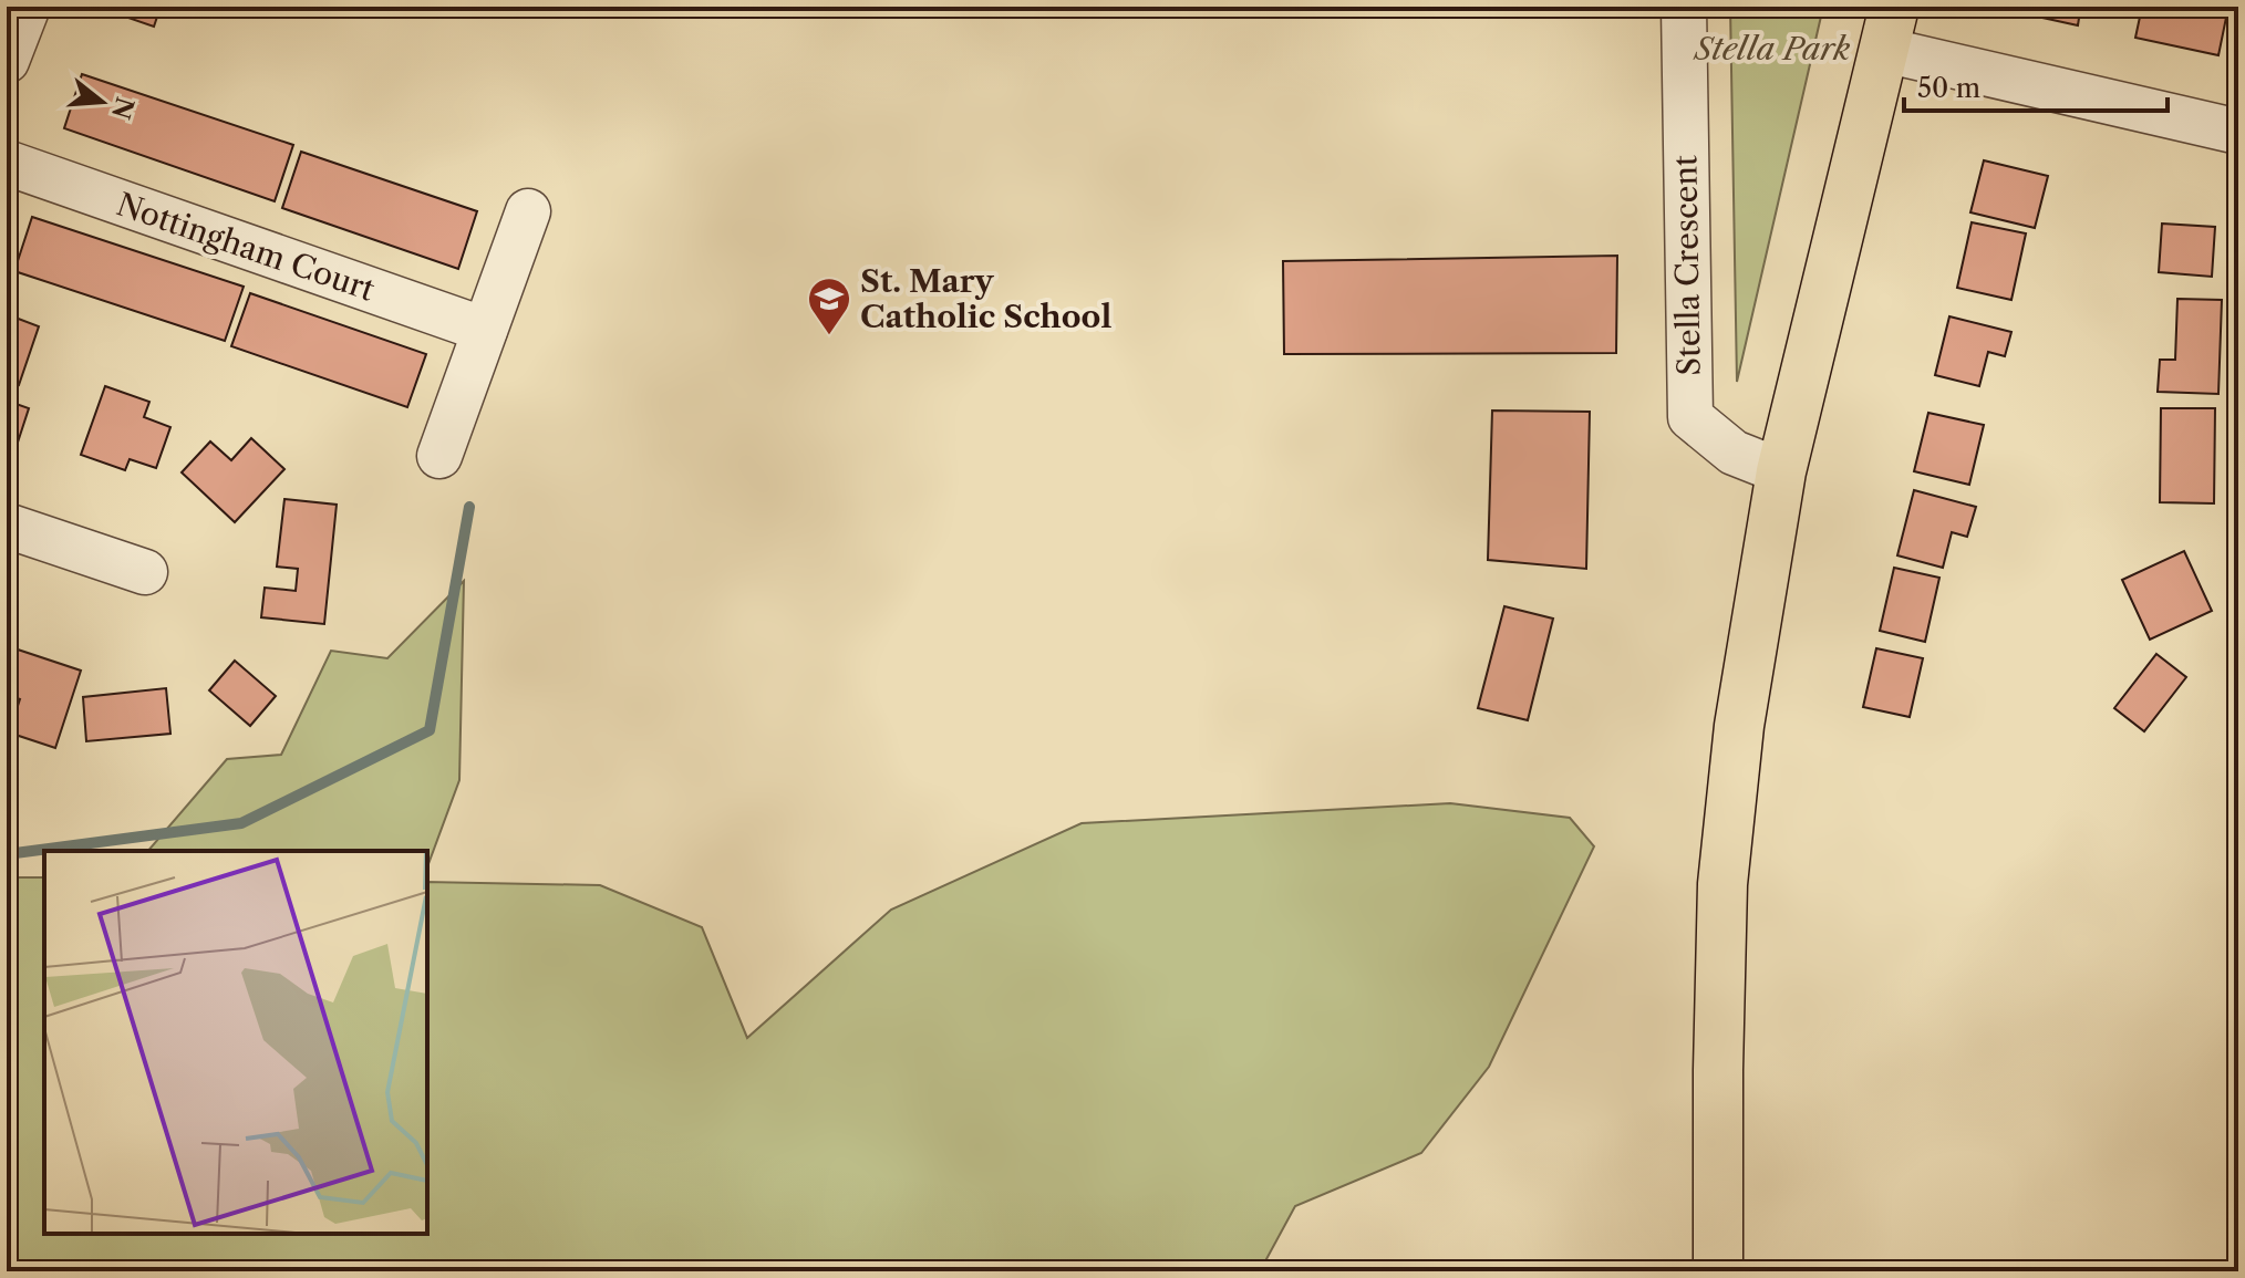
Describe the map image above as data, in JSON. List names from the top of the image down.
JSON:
{
  "streets": {
    "street": ["Nottingham Court", "Stella Crescent"]
  },
  "parks": ["Stella Park"],
  "places": {
    "school or university": ["St. Mary Catholic School"]
  },
  "scale_bar": "50 m",
  "north": "right"
}
